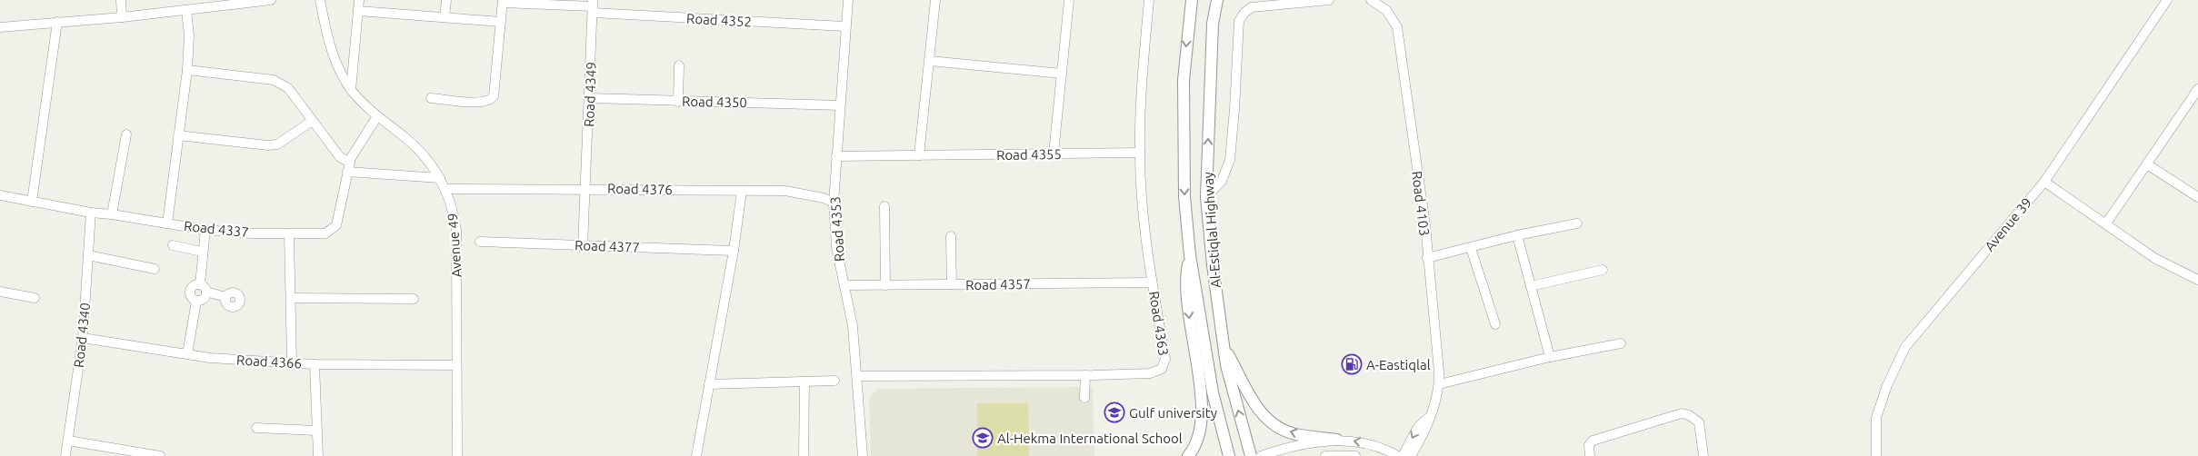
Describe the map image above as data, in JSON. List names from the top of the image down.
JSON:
{
  "streets": {
    "main road": ["Al-Estiqlal Highway"],
    "street": [
      "Road 4352",
      "Road 4349",
      "Road 4350",
      "Road 4355",
      "Road 4376",
      "Road 4103",
      "Avenue 39",
      "Road 4337",
      "Road 4353",
      "Avenue 49",
      "Road 4377",
      "Road 4357",
      "Road 4363",
      "Road 4340",
      "Road 4366"
    ]
  },
  "crossings": [
    ["Road 4352", "Road 4349"],
    ["Road 4352", "Road 4353"],
    ["Road 4349", "Road 4350"],
    ["Road 4349", "Road 4376"],
    ["Road 4349", "Road 4377"],
    ["Road 4350", "Road 4353"],
    ["Road 4355", "Road 4353"],
    ["Road 4355", "Road 4363"],
    ["Road 4376", "Road 4353"],
    ["Road 4376", "Avenue 49"],
    ["Road 4337", "Avenue 49"],
    ["Road 4337", "Road 4340"],
    ["Road 4353", "Road 4357"],
    ["Road 4353", "Road 4363"],
    ["Avenue 49", "Road 4366"],
    ["Road 4357", "Road 4363"],
    ["Road 4340", "Road 4366"]
  ],
  "places": {
    "fuel station": ["A-Eastiqlal"],
    "school or university": ["Gulf university", "Al-Hekma International School"]
  }
}
